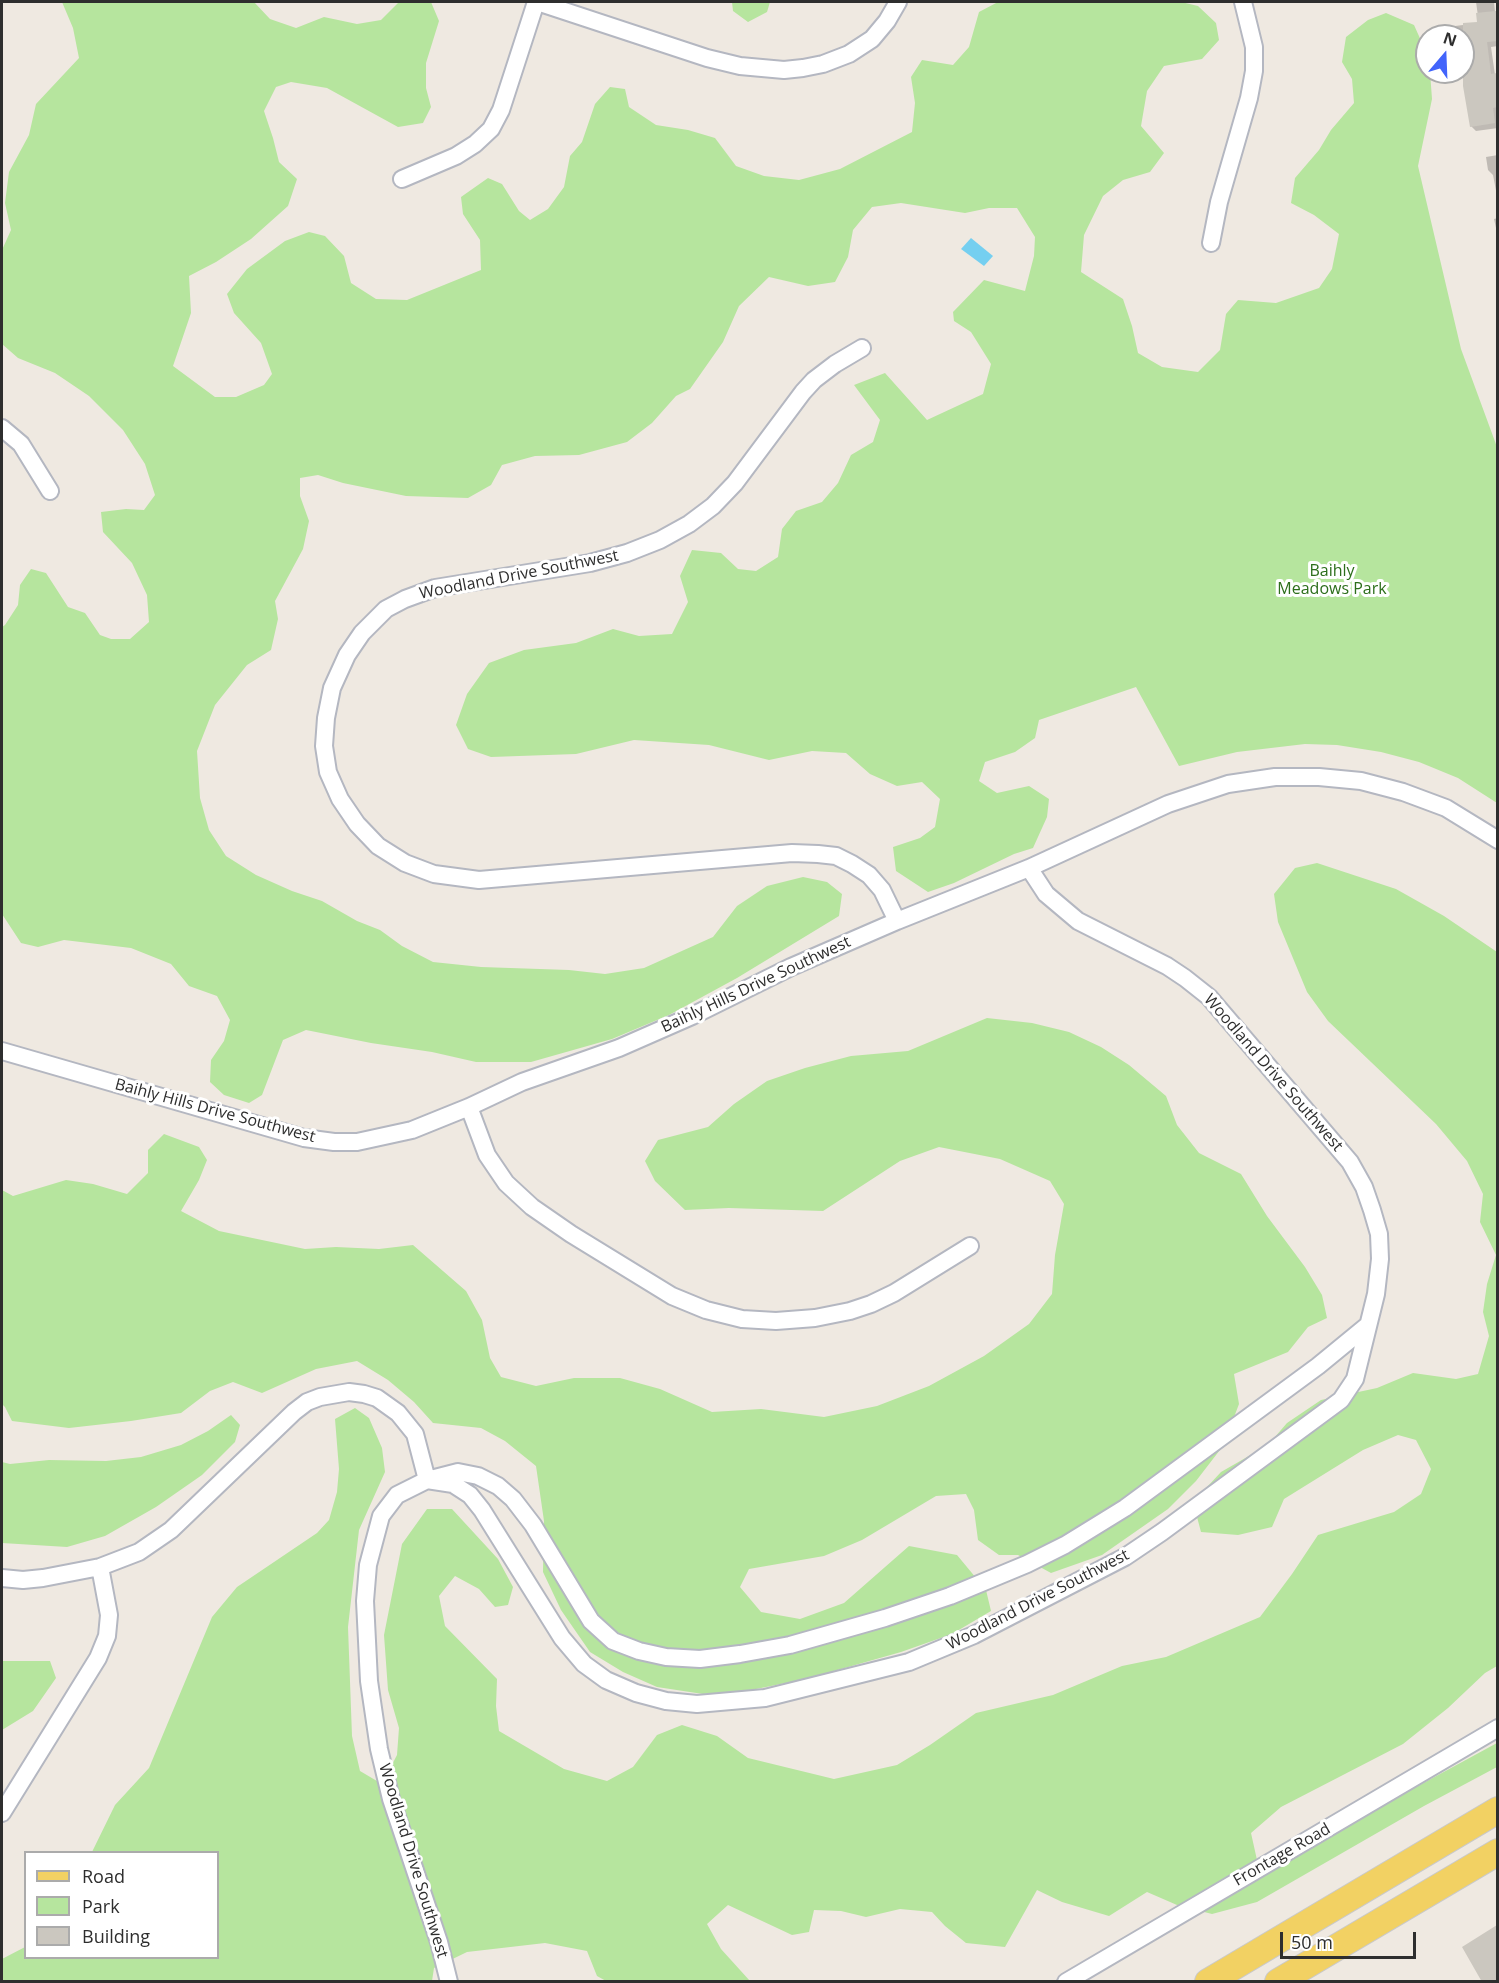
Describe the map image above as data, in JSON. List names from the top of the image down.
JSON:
{
  "streets": {
    "street": ["Woodland Drive Southwest", "Baihly Hills Drive Southwest", "Frontage Road"]
  },
  "crossings": [
    ["Woodland Drive Southwest", "Baihly Hills Drive Southwest"]
  ],
  "parks": ["Baihly Meadows Park"],
  "legend": ["Road", "Park", "Building"],
  "scale_bar": "50 m",
  "north": "top"
}
